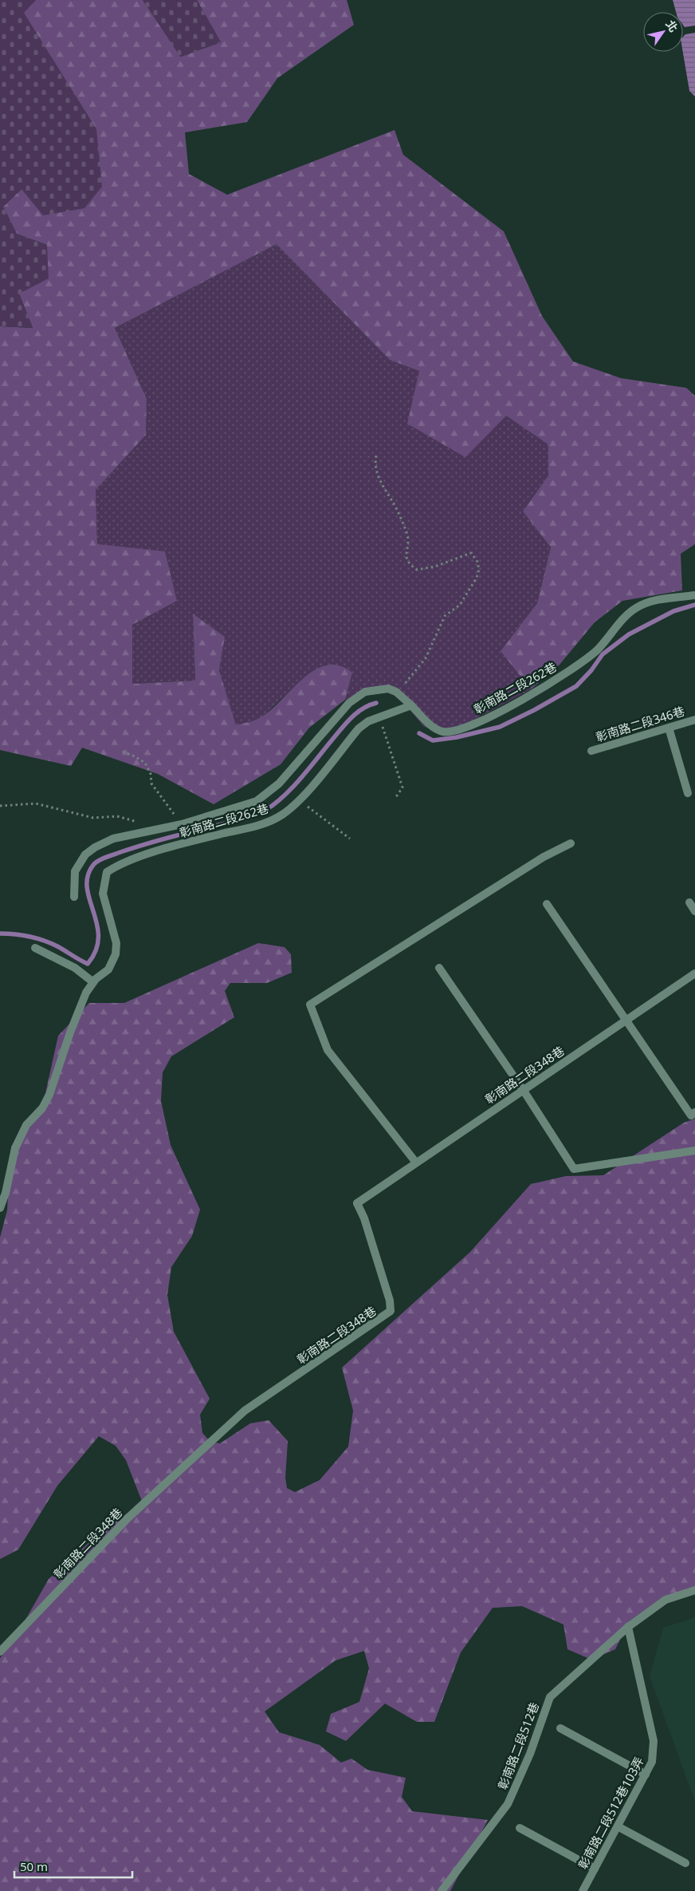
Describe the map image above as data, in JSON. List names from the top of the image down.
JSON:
{
  "streets": {
    "street": [
      "彰南路二段262巷",
      "彰南路二段346巷",
      "彰南路二段348巷",
      "彰南路二段512巷",
      "彰南路二段512巷103弄"
    ]
  },
  "crossings": [
    ["彰南路二段512巷", "彰南路二段512巷103弄"]
  ],
  "scale_bar": "50 m",
  "north": "top right"
}
